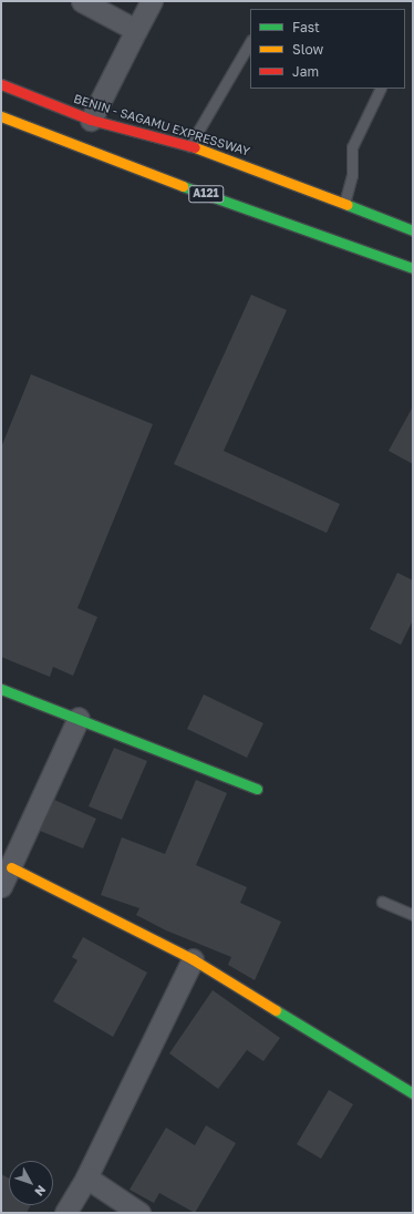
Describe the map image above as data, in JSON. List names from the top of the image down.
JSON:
{
  "streets": {
    "main road": ["BENIN - SAGAMU EXPRESSWAY", "A121"]
  },
  "legend": ["Fast", "Slow", "Jam"],
  "north": "bottom right"
}
